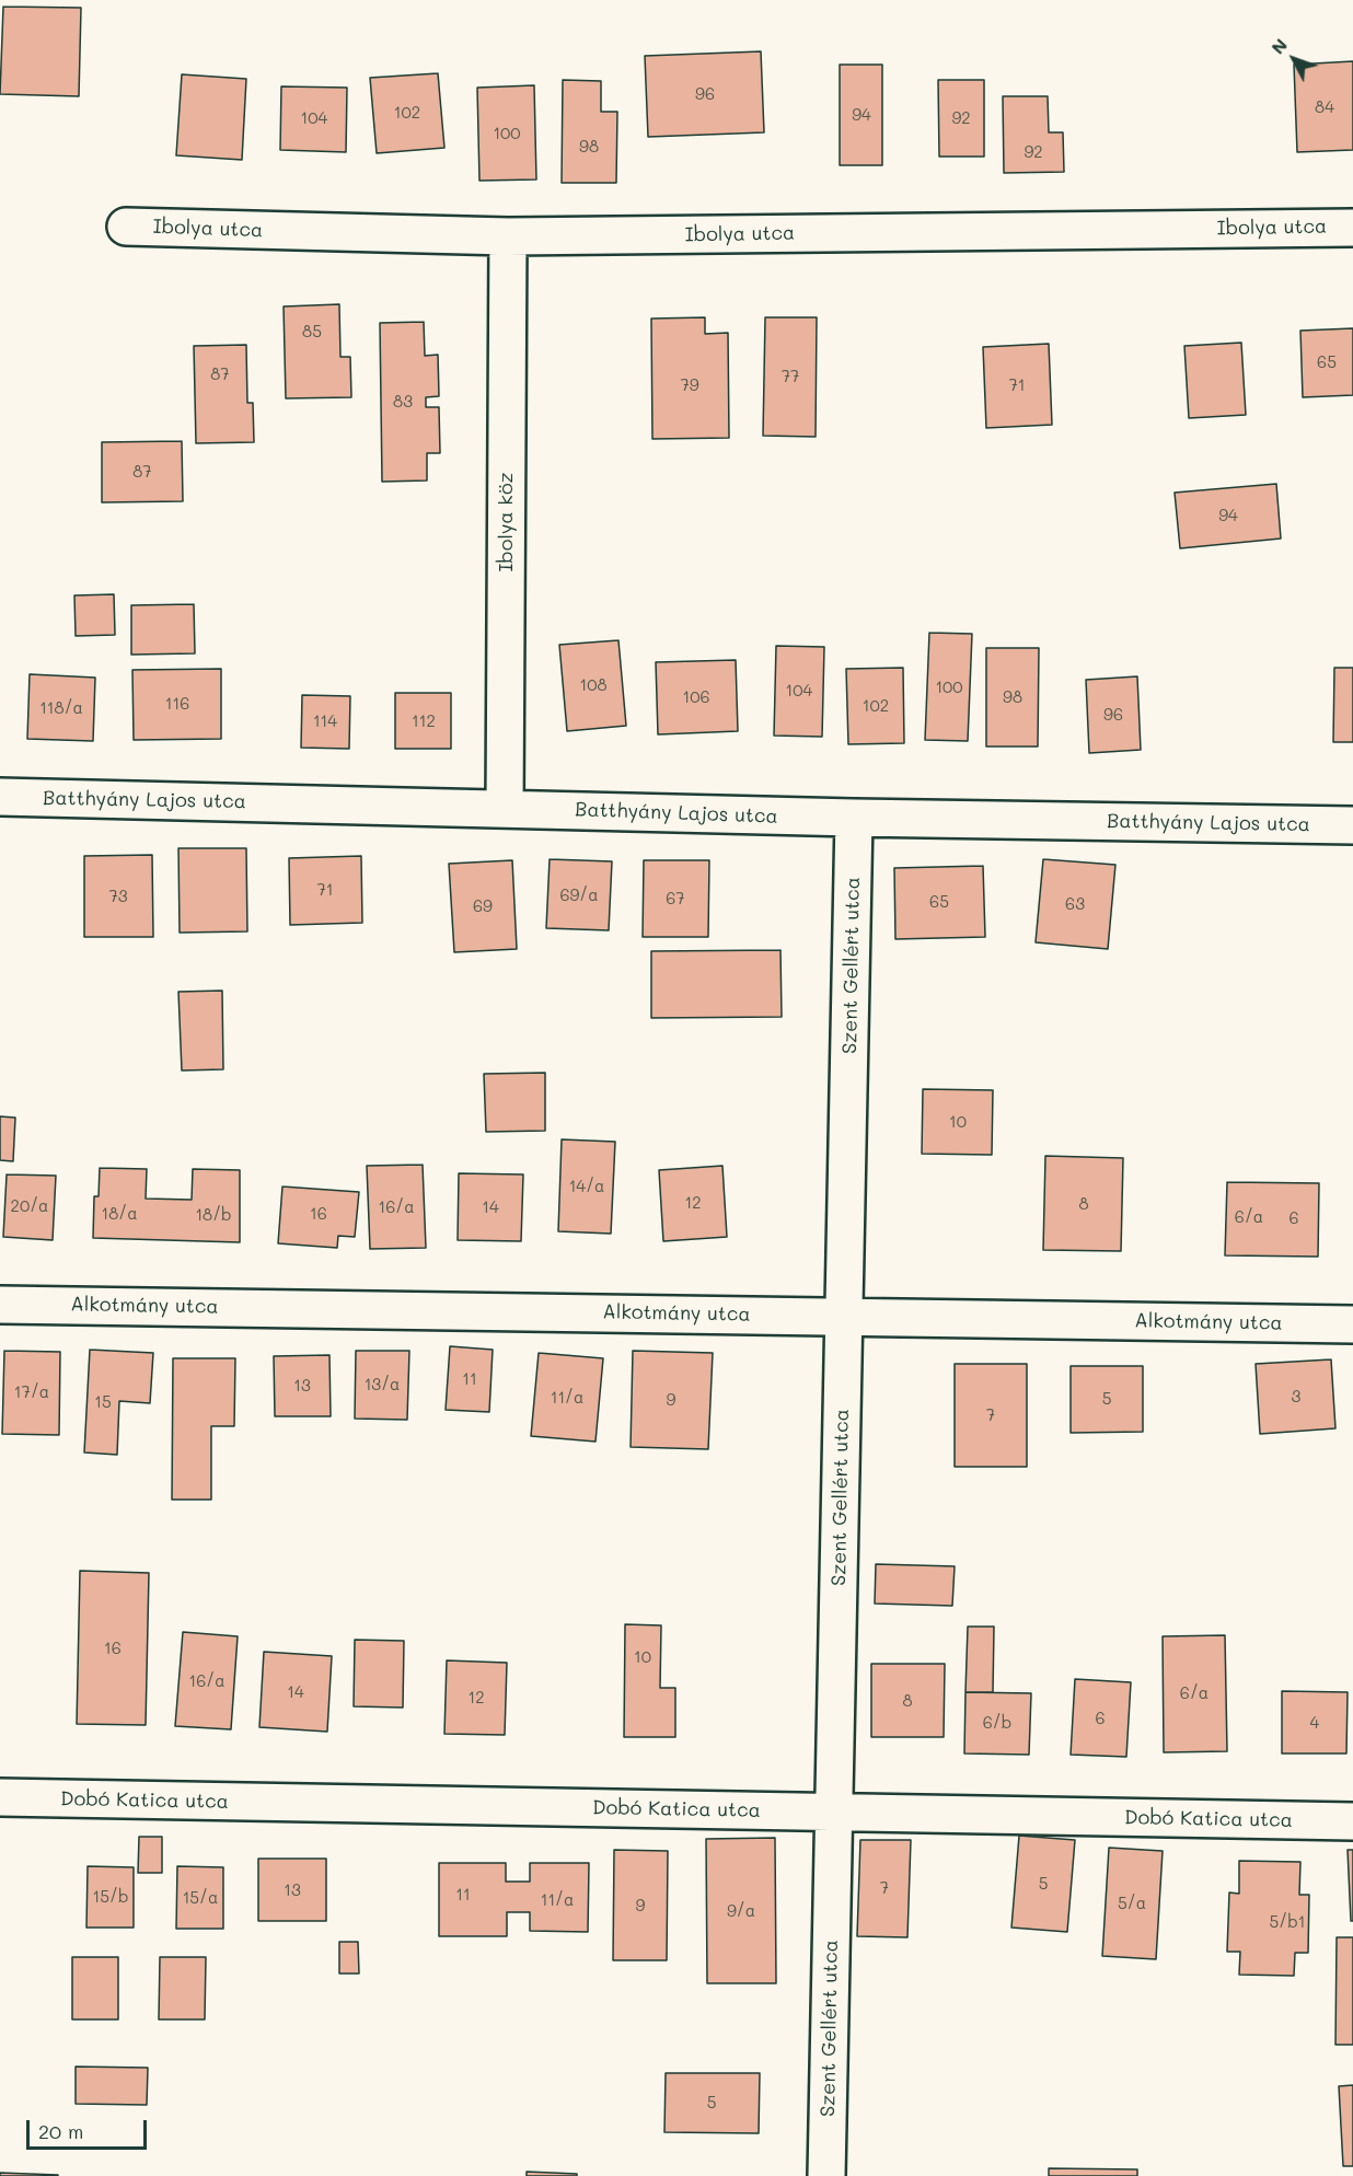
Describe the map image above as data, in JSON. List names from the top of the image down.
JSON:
{
  "streets": {
    "street": [
      "Ibolya utca",
      "Ibolya köz",
      "Batthyány Lajos utca",
      "Szent Gellért utca",
      "Alkotmány utca",
      "Dobó Katica utca"
    ]
  },
  "crossings": [
    ["Ibolya utca", "Ibolya köz"],
    ["Ibolya köz", "Batthyány Lajos utca"],
    ["Batthyány Lajos utca", "Szent Gellért utca"],
    ["Szent Gellért utca", "Alkotmány utca"],
    ["Szent Gellért utca", "Dobó Katica utca"]
  ],
  "house_numbers": [
    "96",
    "84",
    "102",
    "94",
    "104",
    "92",
    "100",
    "98",
    "92",
    "85",
    "65",
    "87",
    "77",
    "79",
    "71",
    "83",
    "87",
    "94",
    "108",
    "100",
    "104",
    "106",
    "98",
    "116",
    "102",
    "118/a",
    "96",
    "114",
    "112",
    "71",
    "69/a",
    "73",
    "67",
    "65",
    "63",
    "69",
    "10",
    "14/a",
    "12",
    "8",
    "20/a",
    "16/a",
    "14",
    "18/a",
    "16",
    "18/b",
    "6/a",
    "6",
    "11",
    "13/a",
    "13",
    "17/a",
    "3",
    "11/a",
    "5",
    "9",
    "15",
    "7",
    "16",
    "10",
    "16/a",
    "14",
    "6/a",
    "12",
    "8",
    "6",
    "6/b",
    "4",
    "5",
    "7",
    "13",
    "11",
    "15/b",
    "15/a",
    "11/a",
    "5/a",
    "9",
    "9/a",
    "5/b1",
    "5"
  ],
  "scale_bar": "20 m",
  "north": "top left"
}
